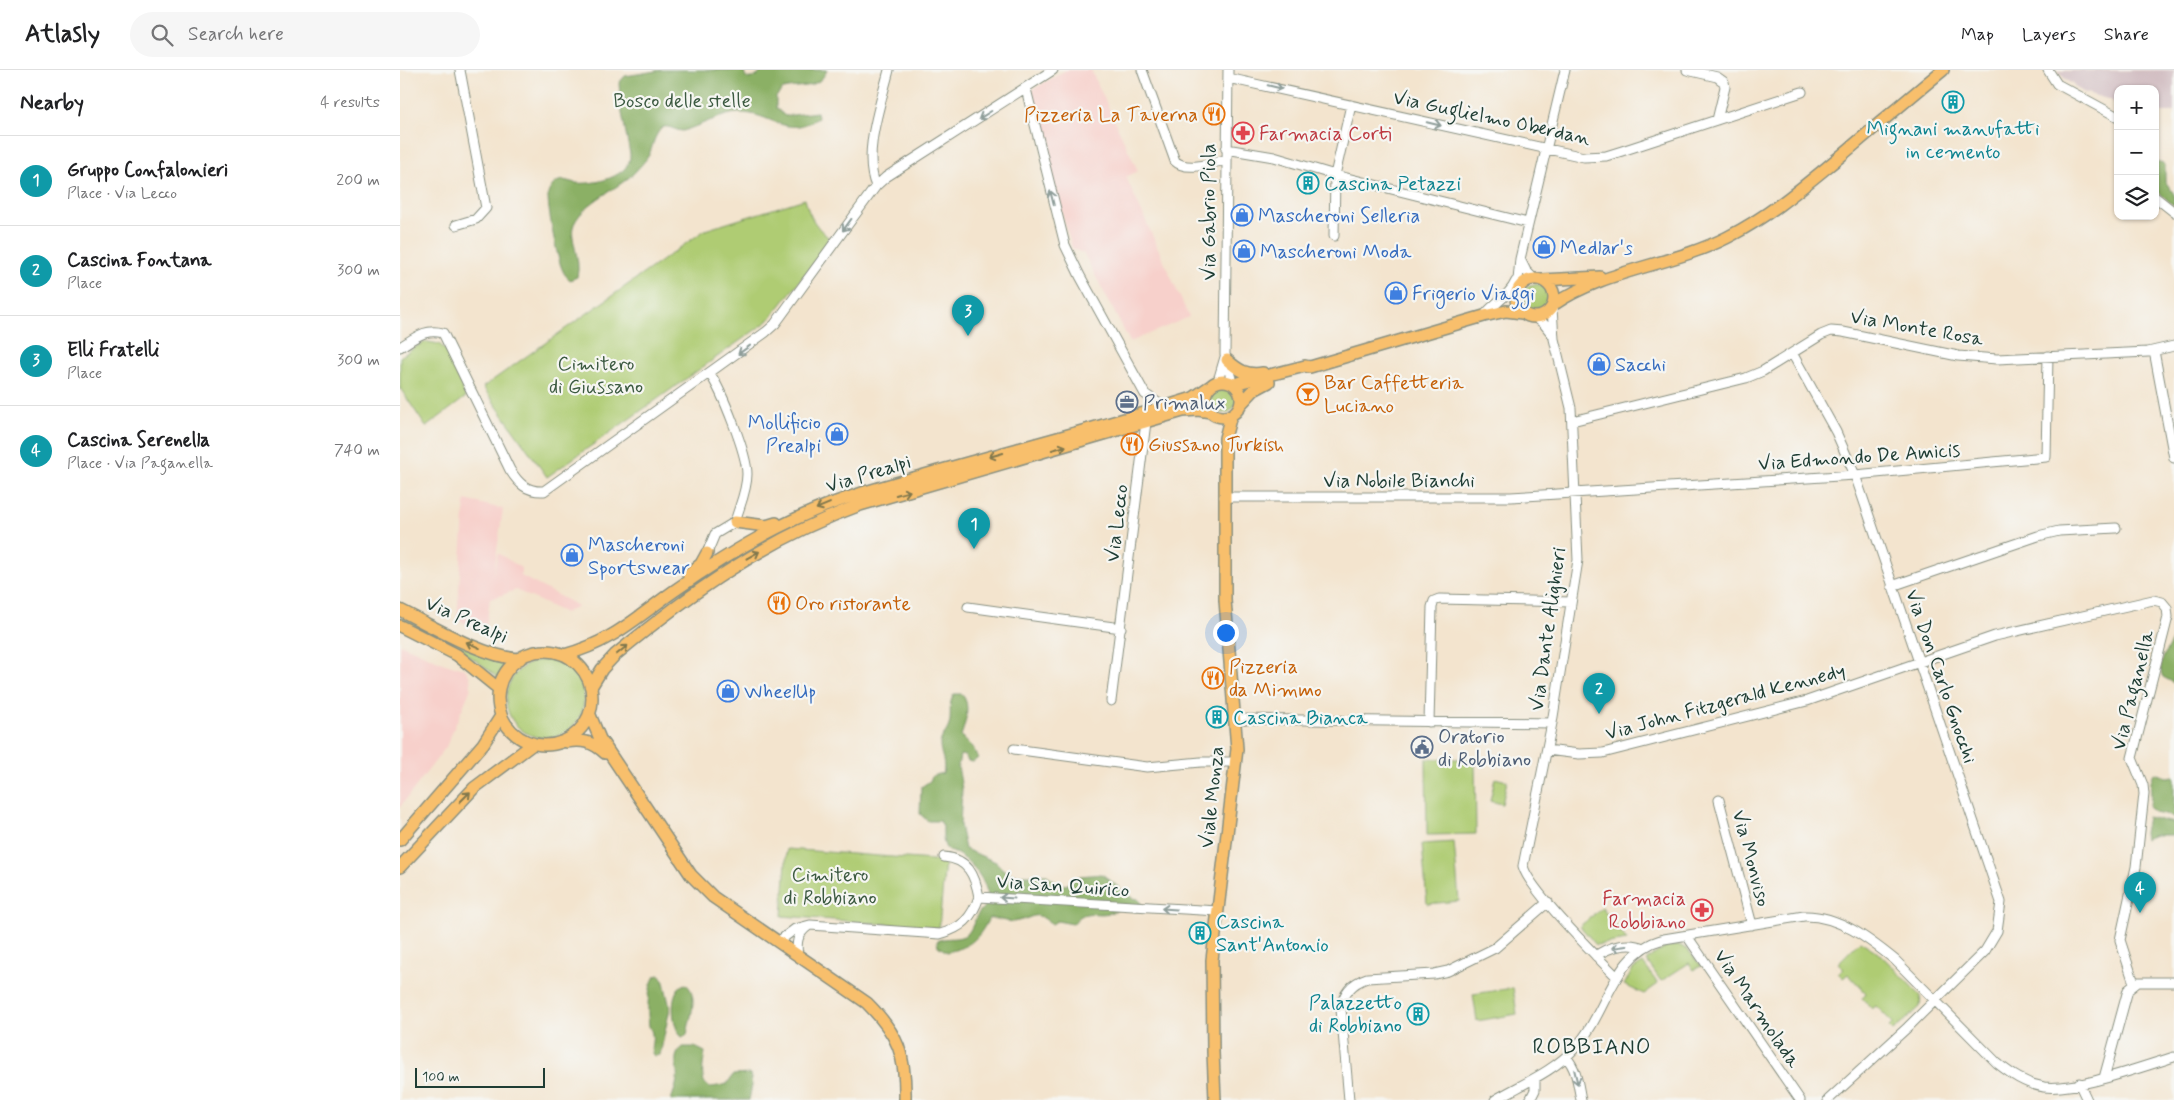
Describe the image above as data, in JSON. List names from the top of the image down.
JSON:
{
  "streets": {
    "main road": ["Via Prealpi", "Viale Monza"],
    "street": [
      "Via Guglielmo Oberdan",
      "Via Gabrio Piola",
      "Via Monte Rosa",
      "Via Edmondo De Amicis",
      "Via Nobile Bianchi",
      "Via Lecco",
      "Via Dante Alighieri",
      "Via Don Carlo Gnocchi",
      "Via Paganella",
      "Via John Fitzgerald Kennedy",
      "Via Monviso",
      "Via San Quirico",
      "Via Marmolada"
    ]
  },
  "crossings": [
    ["Via Guglielmo Oberdan", "Via Gabrio Piola"],
    ["Via Gabrio Piola", "Via Prealpi"],
    ["Via Gabrio Piola", "Viale Monza"],
    ["Via Monte Rosa", "Via Edmondo De Amicis"],
    ["Via Monte Rosa", "Via Dante Alighieri"],
    ["Via Monte Rosa", "Via Don Carlo Gnocchi"],
    ["Via Edmondo De Amicis", "Via Nobile Bianchi"],
    ["Via Edmondo De Amicis", "Via Dante Alighieri"],
    ["Via Edmondo De Amicis", "Via Don Carlo Gnocchi"],
    ["Via Prealpi", "Via Lecco"],
    ["Via Prealpi", "Viale Monza"],
    ["Via Nobile Bianchi", "Via Dante Alighieri"],
    ["Via Nobile Bianchi", "Viale Monza"],
    ["Via Dante Alighieri", "Via John Fitzgerald Kennedy"],
    ["Via Don Carlo Gnocchi", "Via John Fitzgerald Kennedy"],
    ["Via Paganella", "Via John Fitzgerald Kennedy"],
    ["Viale Monza", "Via San Quirico"]
  ],
  "one_way": ["Via San Quirico"],
  "districts": ["ROBBIANO"],
  "parks": ["Bosco delle stelle", "Cimitero di Giussano", "Cimitero di Robbiano"],
  "places": {
    "building": [
      "Mignani manufatti in cemento",
      "Cascina Petazzi",
      "Cascina Bianca",
      "Cascina Sant'Antonio",
      "Palazzetto di Robbiano"
    ],
    "restaurant": [
      "Pizzeria La Taverna",
      "Giussano Turkish",
      "Oro ristorante",
      "Pizzeria da Mimmo"
    ],
    "pharmacy": ["Farmacia Corti", "Farmacia Robbiano"],
    "shop": [
      "Mascheroni Selleria",
      "Medlar's",
      "Mascheroni Moda",
      "Frigerio Viaggi",
      "Sacchi",
      "Mollificio Prealpi",
      "Mascheroni Sportswear",
      "WheelUp"
    ],
    "bar": ["Bar Caffetteria Luciano"],
    "office": ["Primalux"],
    "public building": ["Oratorio di Robbiano"]
  },
  "scale_bar": "100 m",
  "page": {
    "header": "Atlasly",
    "search": "Search here",
    "nav": ["Map", "Layers", "Share"],
    "heading": ["Nearby", "4 results"],
    "map_buttons": ["+", "−"],
    "list": [
      {
        "mark": "1",
        "name": "Gruppo Confalonieri",
        "note": "Place · Via Lecco",
        "value": "200 m"
      },
      {
        "mark": "2",
        "name": "Cascina Fontana",
        "note": "Place",
        "value": "300 m"
      },
      {
        "mark": "3",
        "name": "Elli Fratelli",
        "note": "Place",
        "value": "300 m"
      },
      {
        "mark": "4",
        "name": "Cascina Serenella",
        "note": "Place · Via Paganella",
        "value": "740 m"
      }
    ],
    "pins": [
      "3",
      "1",
      "2",
      "4"
    ],
    "scale": "100 m"
  }
}
